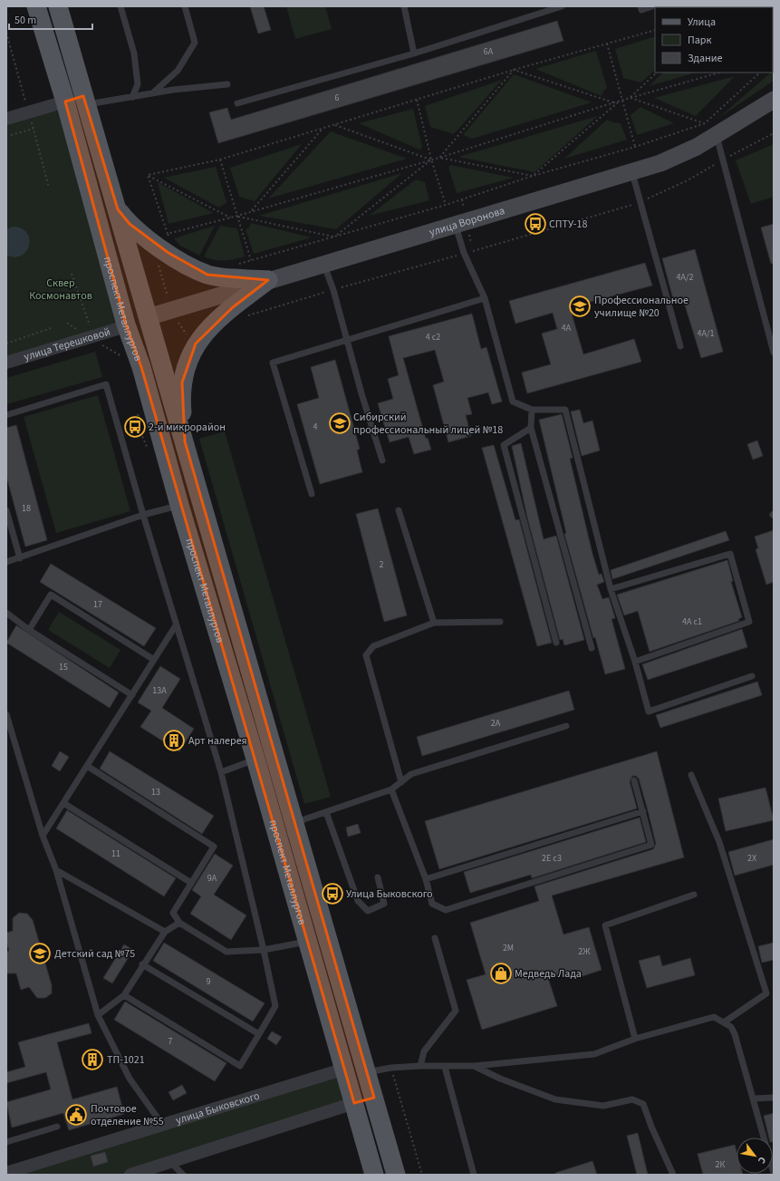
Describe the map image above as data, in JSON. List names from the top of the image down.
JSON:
{
  "streets": {
    "main road": ["улица Воронова", "проспект Металлургов"],
    "street": ["улица Терешковой", "улица Быковского"]
  },
  "crossings": [
    ["улица Воронова", "проспект Металлургов"],
    ["проспект Металлургов", "улица Терешковой"],
    ["проспект Металлургов", "улица Быковского"]
  ],
  "parks": ["Сквер Космонавтов"],
  "places": {
    "bus stop": ["СПТУ-18", "2-й микрорайон", "Улица Быковского"],
    "school or university": ["Профессиональное училище №20", "Сибирский профессиональный лицей №18", "Детский сад №75"],
    "building": ["Арт налерея", "ТП-1021"],
    "shop": ["Медведь Лада"],
    "public building": ["Почтовое отделение №55"]
  },
  "house_numbers": [
    "6А",
    "6",
    "4А/2",
    "4А",
    "4А/1",
    "4 с2",
    "4",
    "18",
    "2",
    "17",
    "4А с1",
    "15",
    "13А",
    "2А",
    "13",
    "11",
    "2Е с3",
    "2Х",
    "9А",
    "2М",
    "2Ж",
    "9",
    "7",
    "2К"
  ],
  "legend": ["Улица", "Парк", "Здание"],
  "scale_bar": "50 m",
  "north": "bottom right"
}
